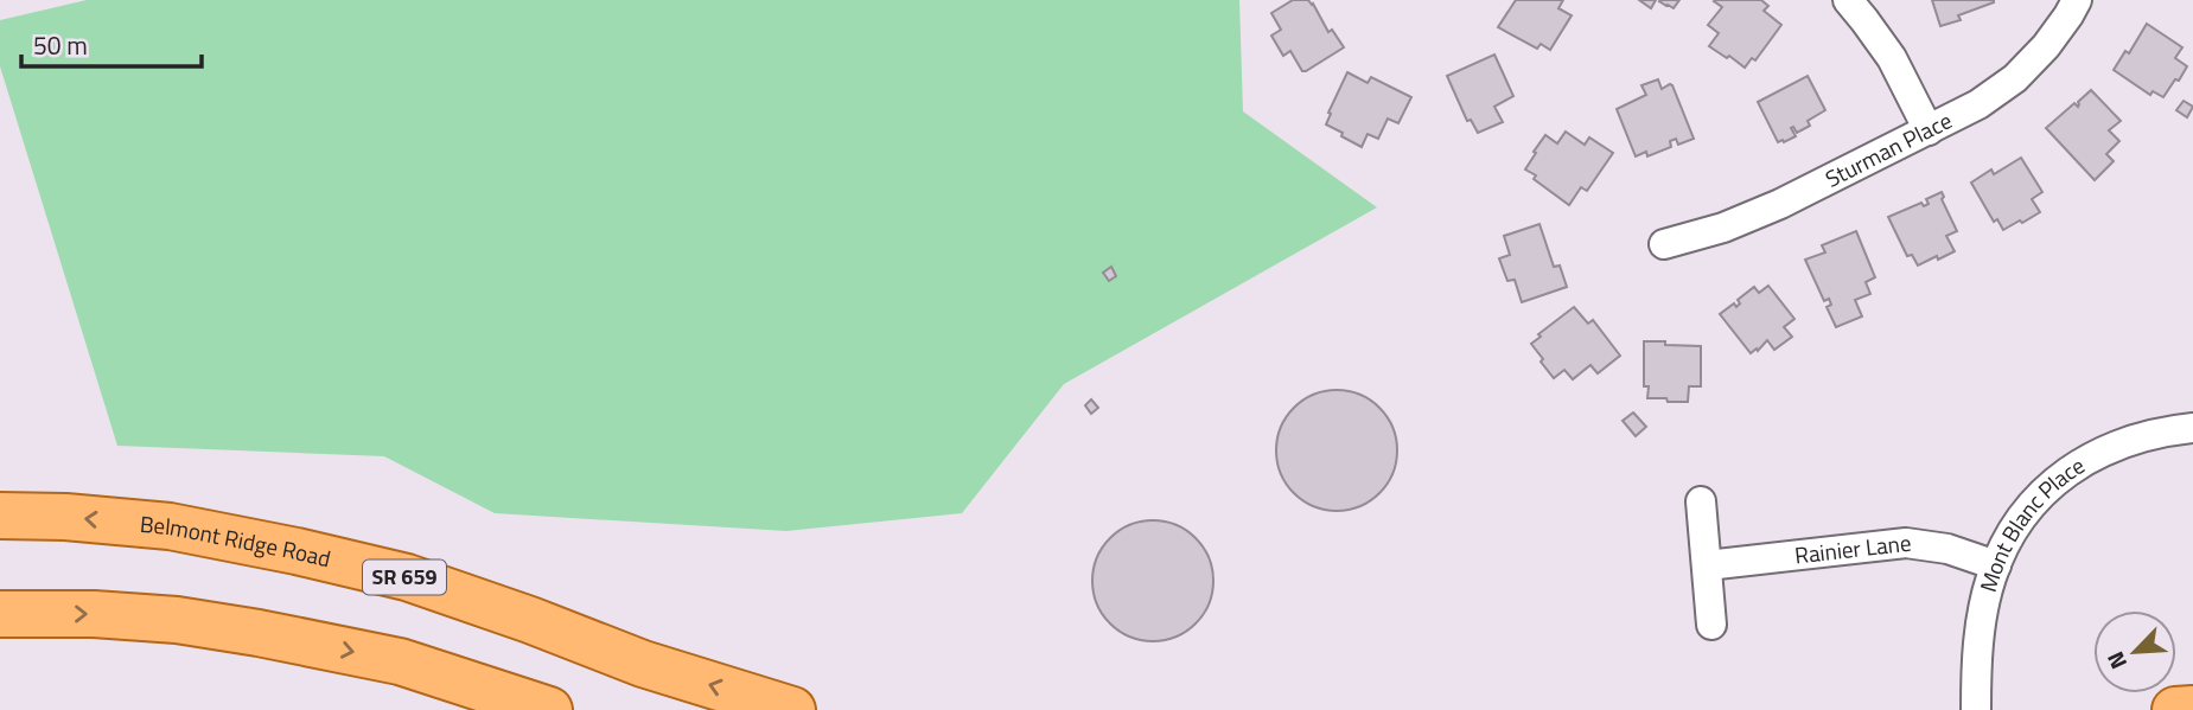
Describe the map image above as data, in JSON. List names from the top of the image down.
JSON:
{
  "streets": {
    "main road": ["Belmont Ridge Road", "SR 659"],
    "street": ["Sturman Place", "Mont Blanc Place", "Rainier Lane"]
  },
  "crossings": [
    ["Mont Blanc Place", "Rainier Lane"]
  ],
  "scale_bar": "50 m",
  "north": "bottom left"
}
